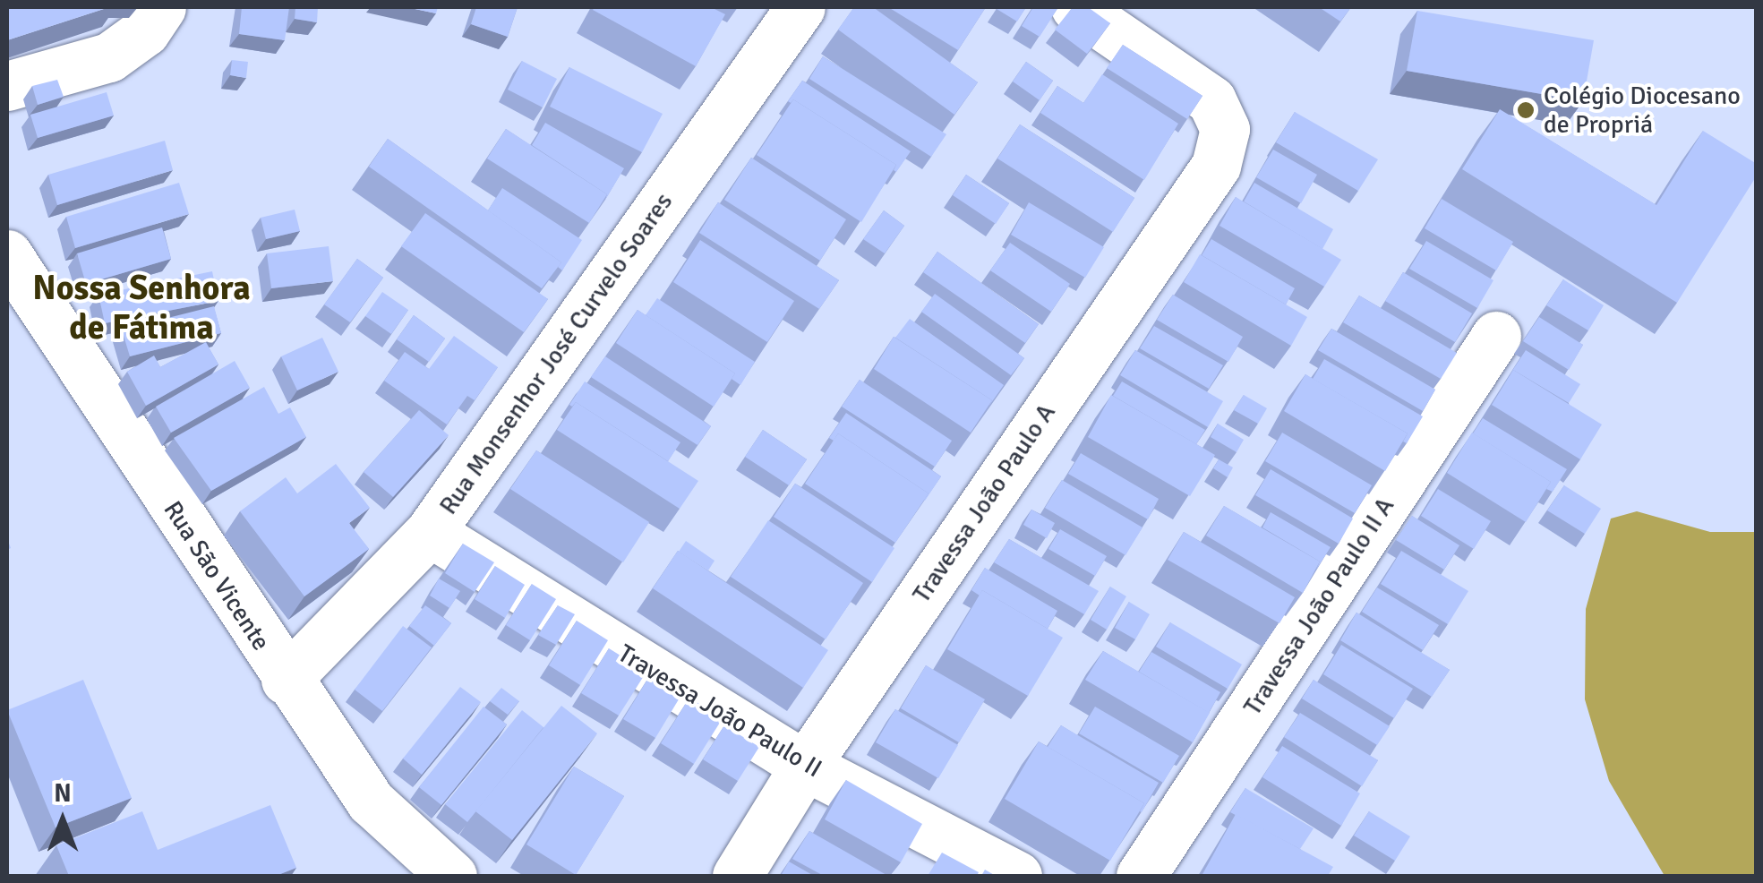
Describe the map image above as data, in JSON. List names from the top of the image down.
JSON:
{
  "streets": {
    "street": [
      "Rua Monsenhor José Curvelo Soares",
      "Travessa João Paulo A",
      "Rua São Vicente",
      "Travessa João Paulo II A",
      "Travessa João Paulo II"
    ]
  },
  "crossings": [
    ["Rua Monsenhor José Curvelo Soares", "Rua São Vicente"],
    ["Rua Monsenhor José Curvelo Soares", "Travessa João Paulo II"],
    ["Travessa João Paulo A", "Travessa João Paulo II"]
  ],
  "districts": ["Nossa Senhora de Fátima"],
  "places": ["Colégio Diocesano de Propriá"],
  "north": "top"
}
